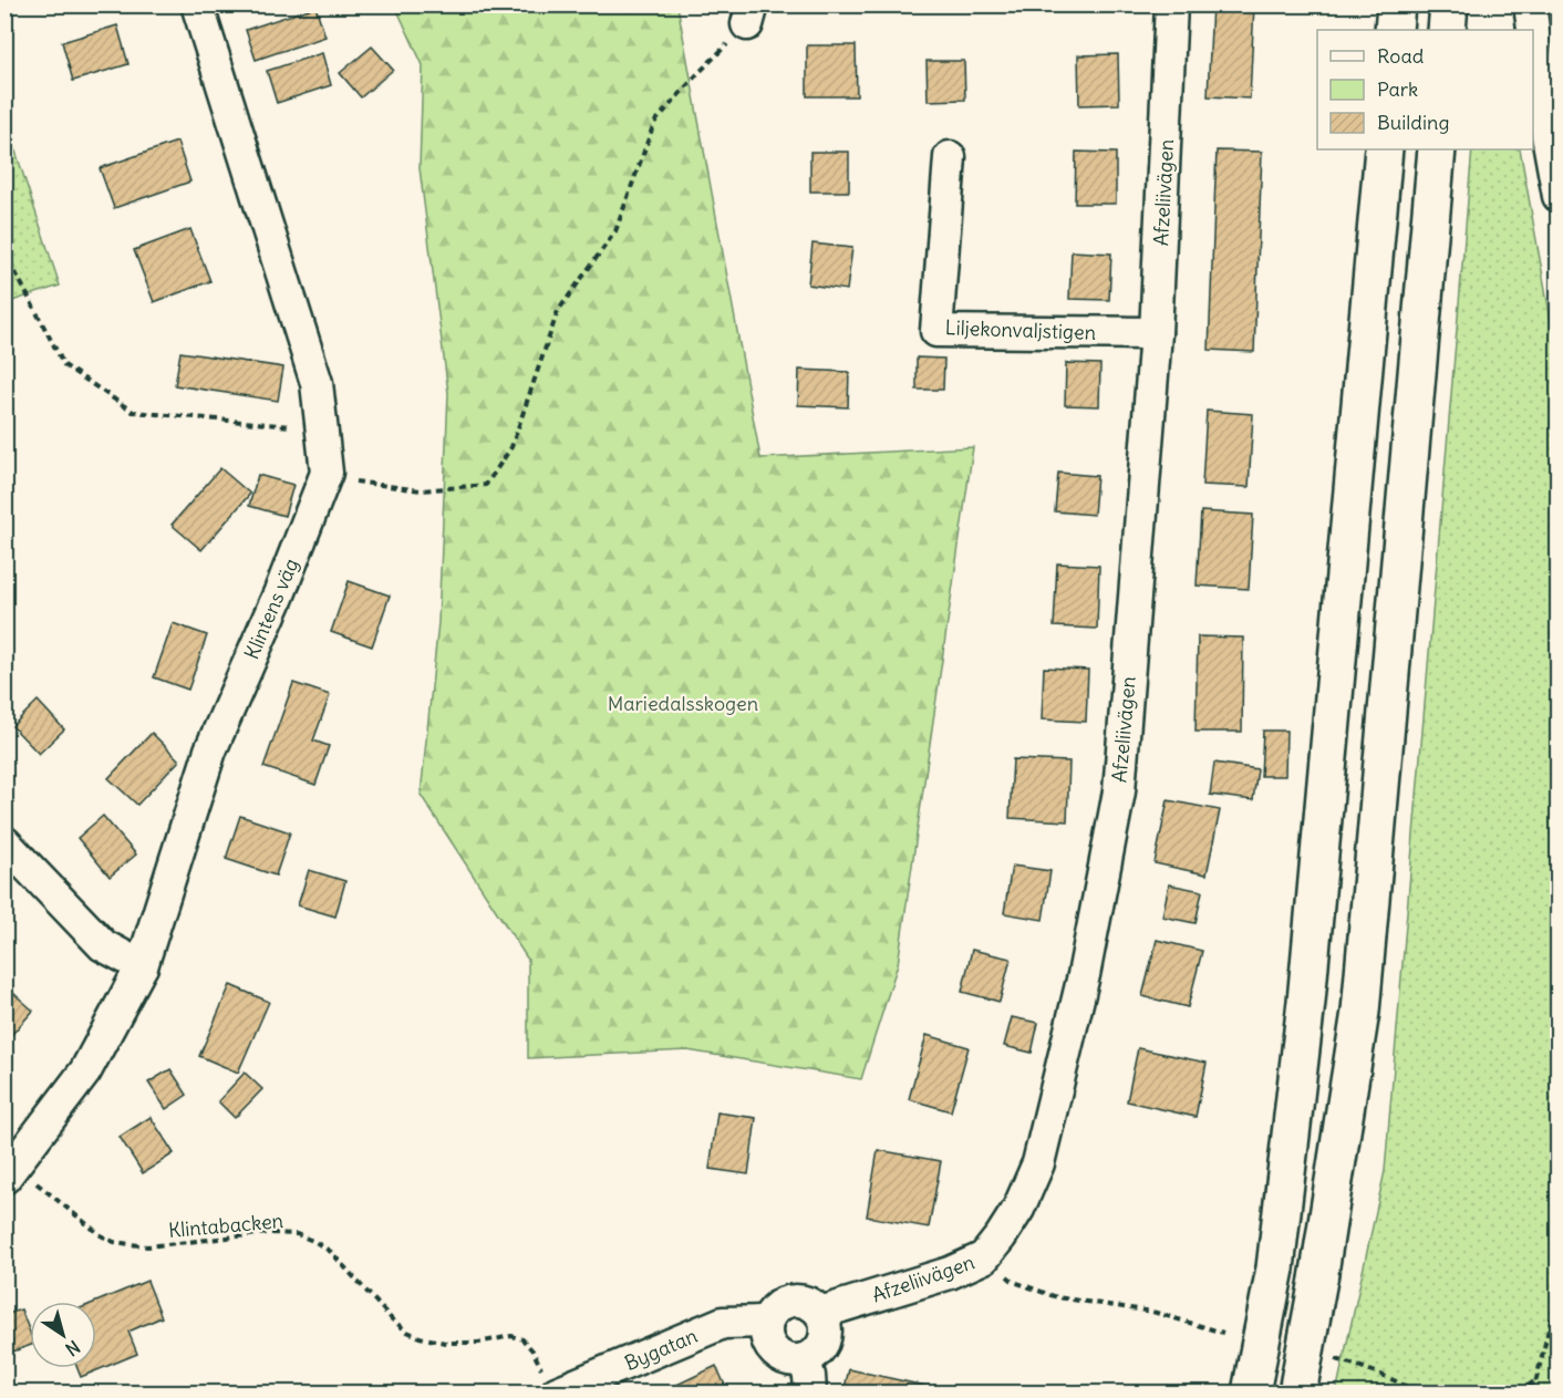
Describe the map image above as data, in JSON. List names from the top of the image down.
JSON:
{
  "streets": {
    "street": [
      "Afzeliivägen",
      "Liljekonvaljstigen",
      "Klintens väg",
      "Bygatan"
    ],
    "path": ["Klintabacken"]
  },
  "crossings": [
    ["Afzeliivägen", "Liljekonvaljstigen"],
    ["Afzeliivägen", "Bygatan"],
    ["Klintens väg", "Klintabacken"],
    ["Klintabacken", "Bygatan"]
  ],
  "parks": ["Mariedalsskogen"],
  "legend": ["Road", "Park", "Building"],
  "north": "bottom right"
}
